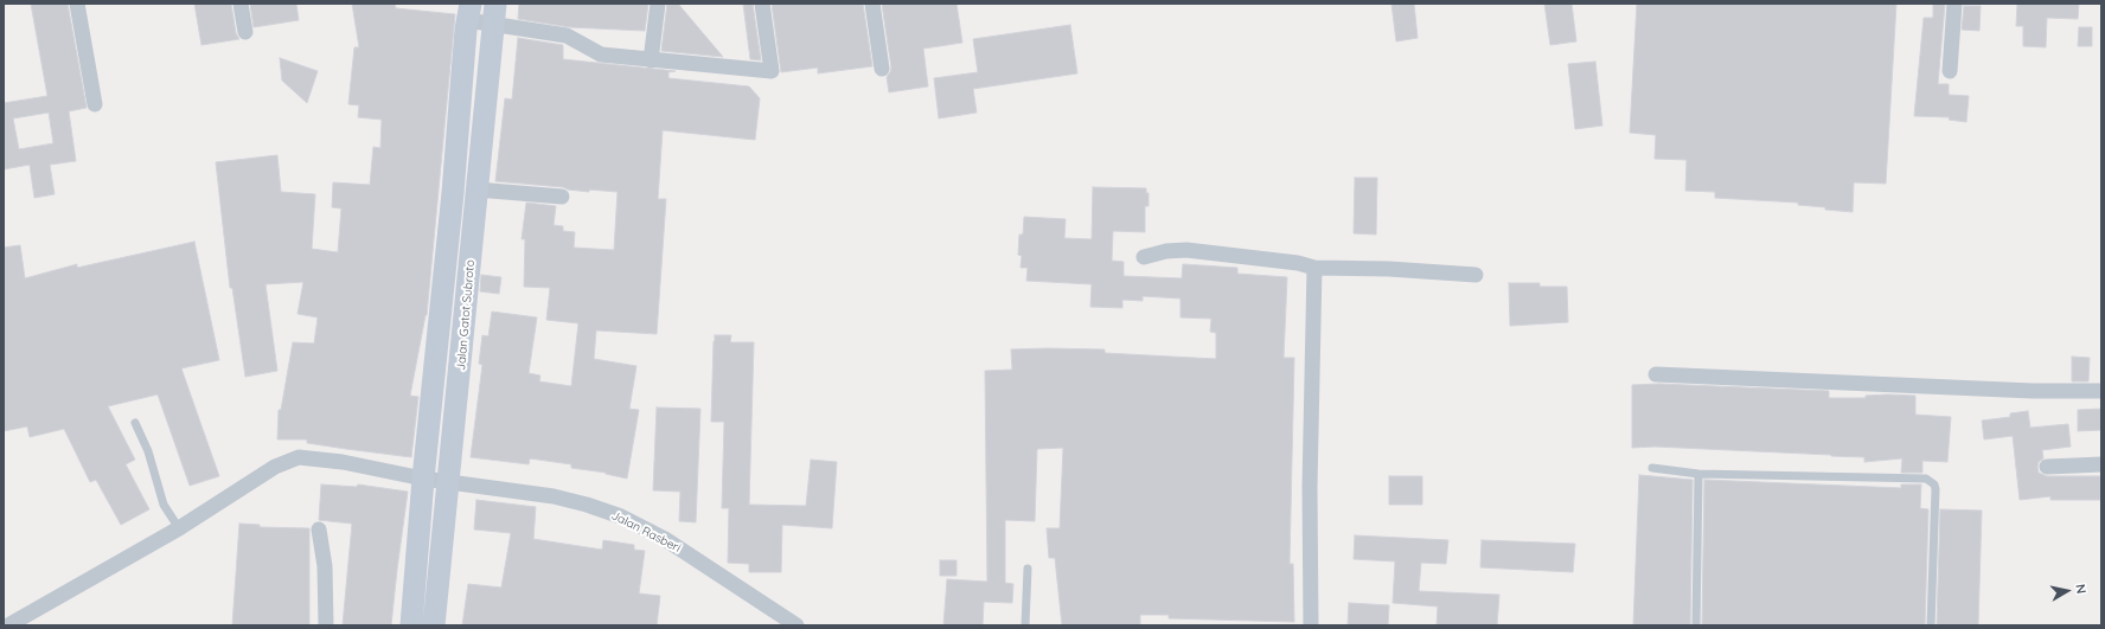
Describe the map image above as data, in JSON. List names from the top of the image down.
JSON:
{
  "streets": {
    "main road": ["Jalan Gatot Subroto"],
    "street": ["Jalan Rasberi"]
  },
  "crossings": [
    ["Jalan Gatot Subroto", "Jalan Rasberi"]
  ],
  "north": "right"
}
